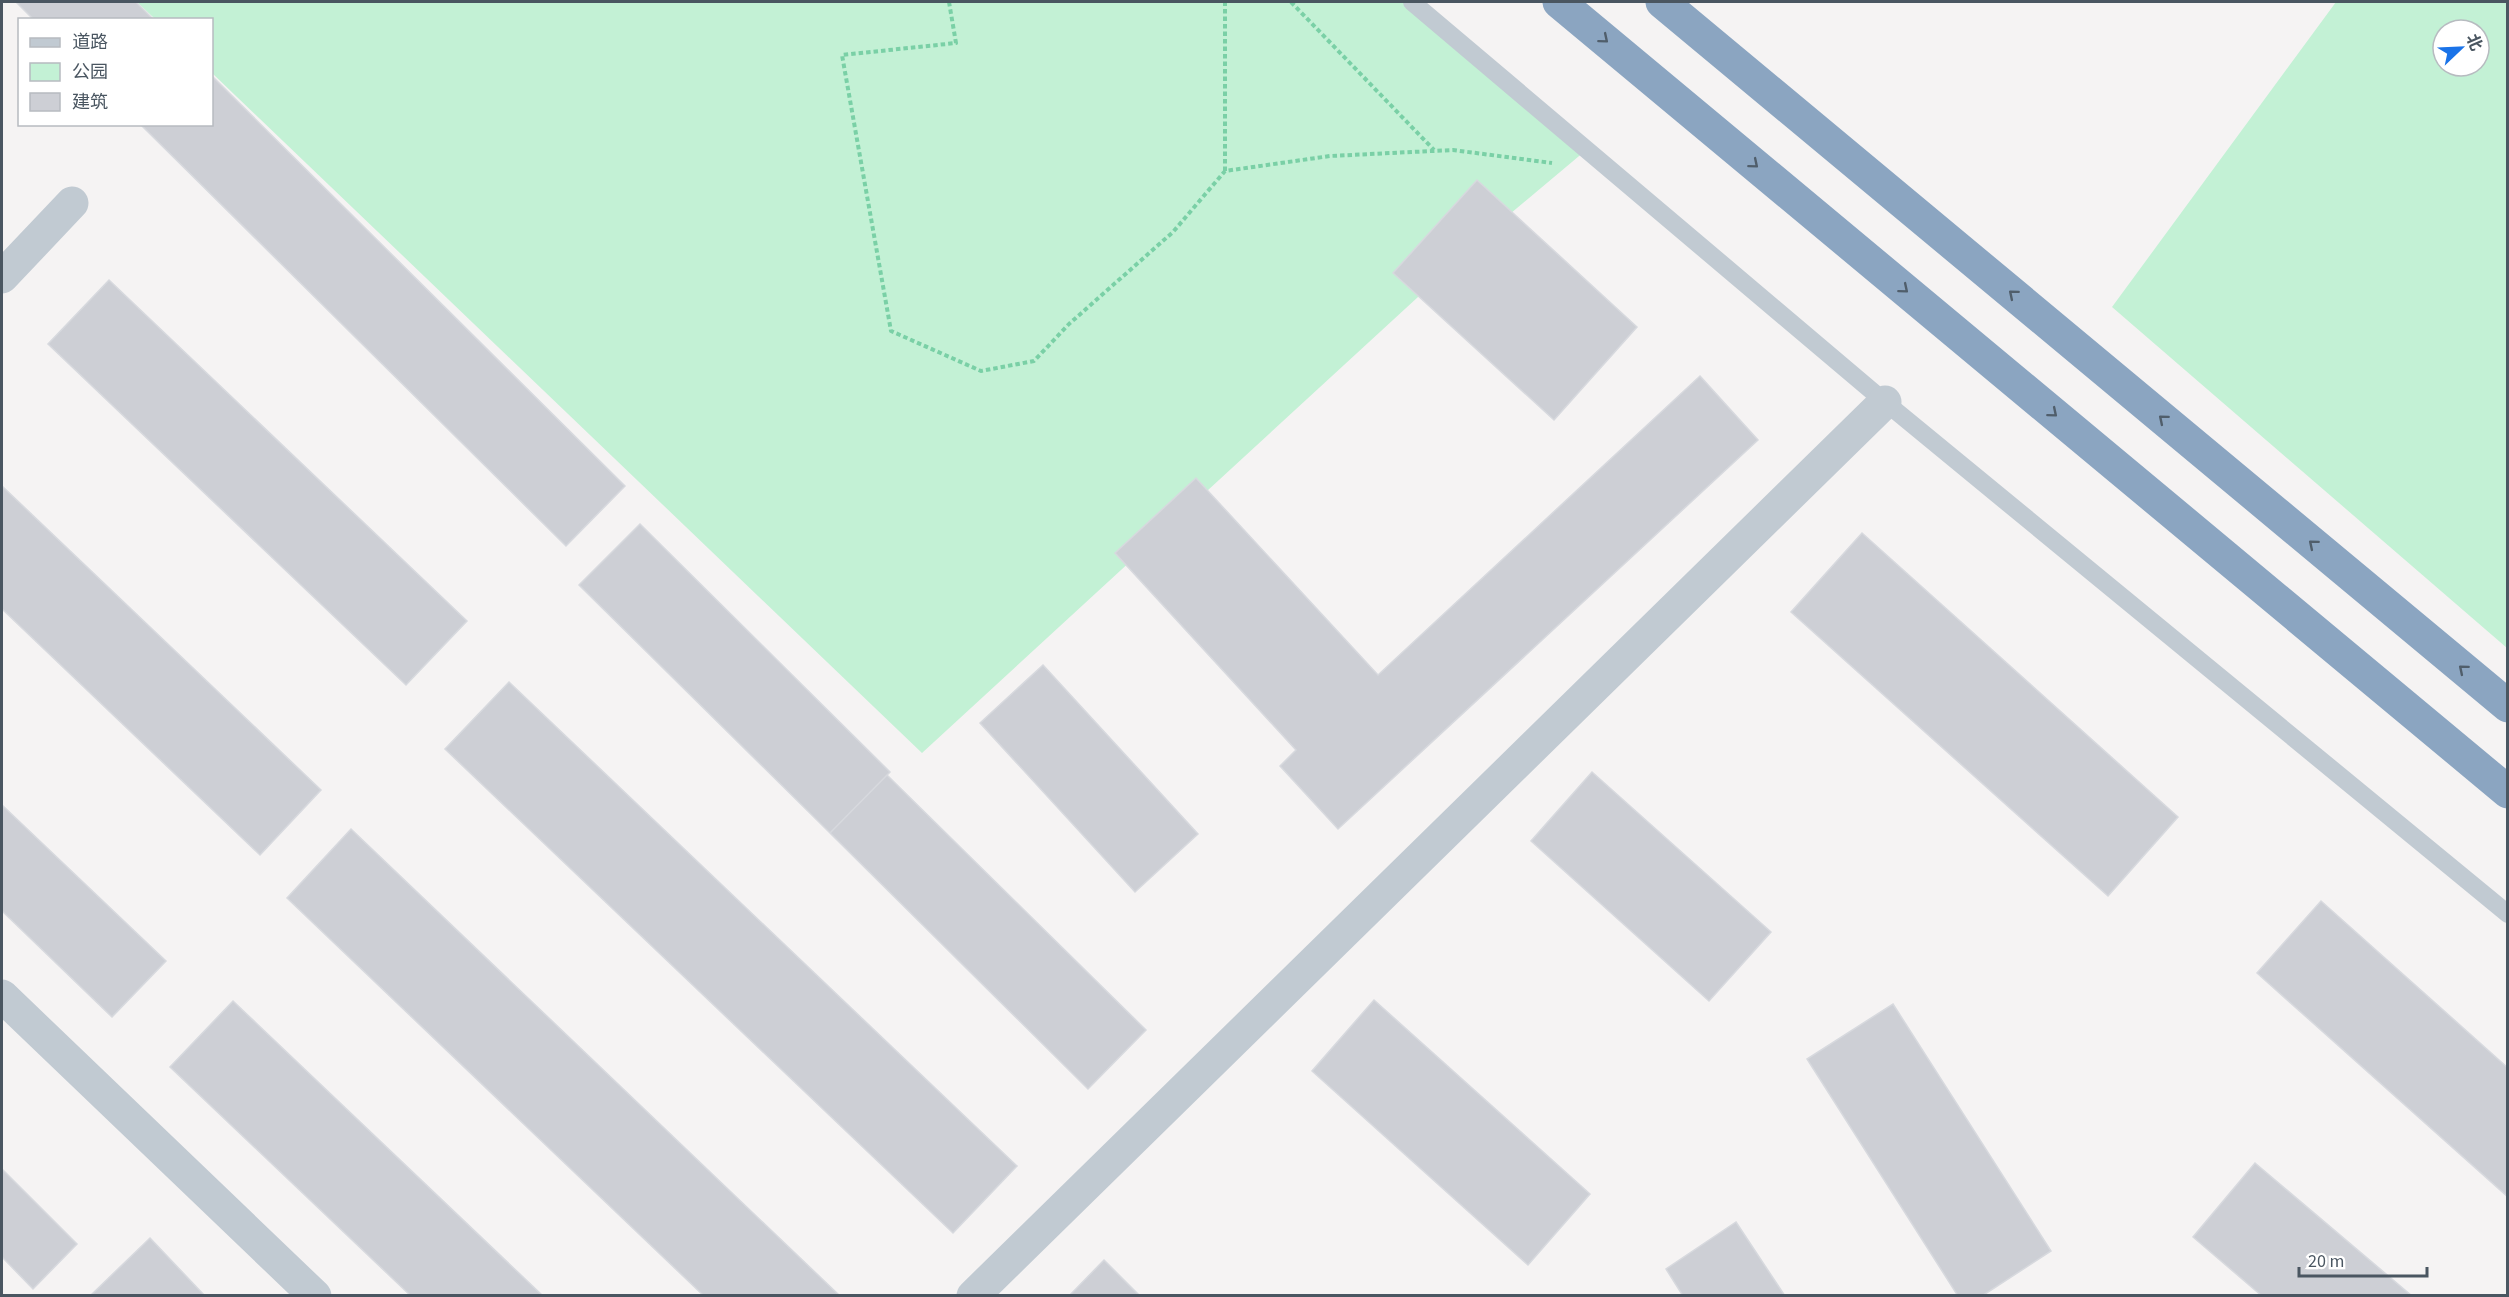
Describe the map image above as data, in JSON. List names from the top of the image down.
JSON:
{
  "legend": ["道路", "公园", "建筑"],
  "scale_bar": "20 m",
  "north": "top right"
}
